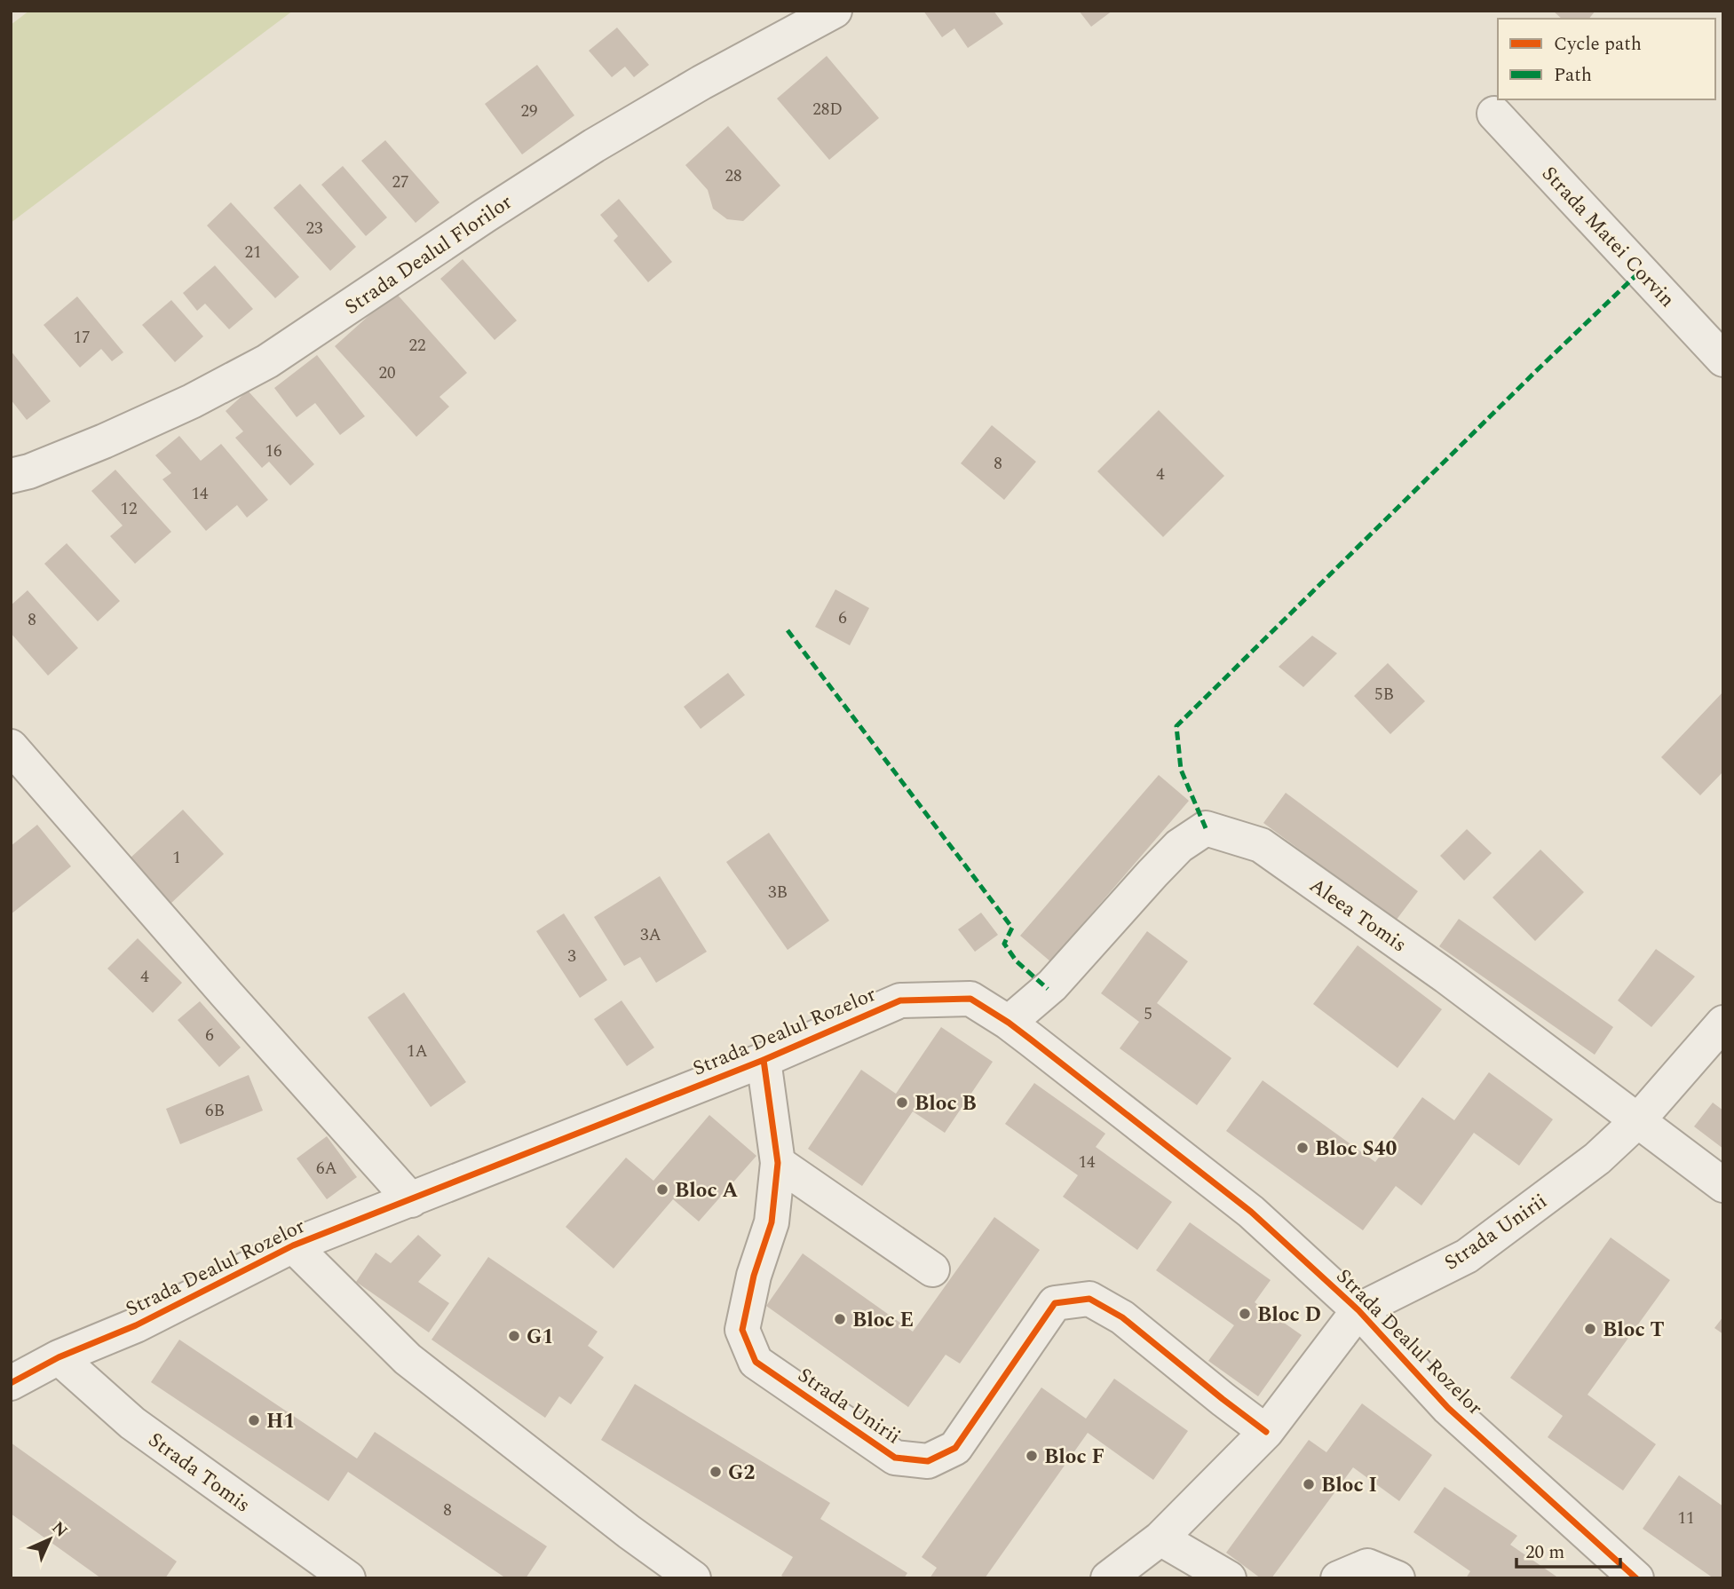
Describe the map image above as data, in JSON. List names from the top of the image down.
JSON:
{
  "streets": {
    "street": [
      "Strada Matei Corvin",
      "Strada Dealul Florilor",
      "Aleea Tomis",
      "Strada Dealul Rozelor",
      "Strada Unirii",
      "Strada Tomis"
    ]
  },
  "crossings": [
    ["Aleea Tomis", "Strada Dealul Rozelor"],
    ["Aleea Tomis", "Strada Unirii"],
    ["Strada Dealul Rozelor", "Strada Unirii"],
    ["Strada Dealul Rozelor", "Strada Tomis"]
  ],
  "places": [
    "Bloc B",
    "Bloc S40",
    "Bloc A",
    "Bloc D",
    "Bloc E",
    "Bloc T",
    "G1",
    "H1",
    "Bloc F",
    "G2",
    "Bloc I"
  ],
  "house_numbers": [
    "28D",
    "29",
    "28",
    "27",
    "23",
    "21",
    "17",
    "22",
    "20",
    "16",
    "8",
    "4",
    "14",
    "12",
    "6",
    "8",
    "5B",
    "1",
    "3B",
    "3A",
    "3",
    "4",
    "5",
    "6",
    "1A",
    "6B",
    "14",
    "6A",
    "8",
    "11"
  ],
  "legend": ["Cycle path", "Path"],
  "scale_bar": "20 m",
  "north": "top right"
}
